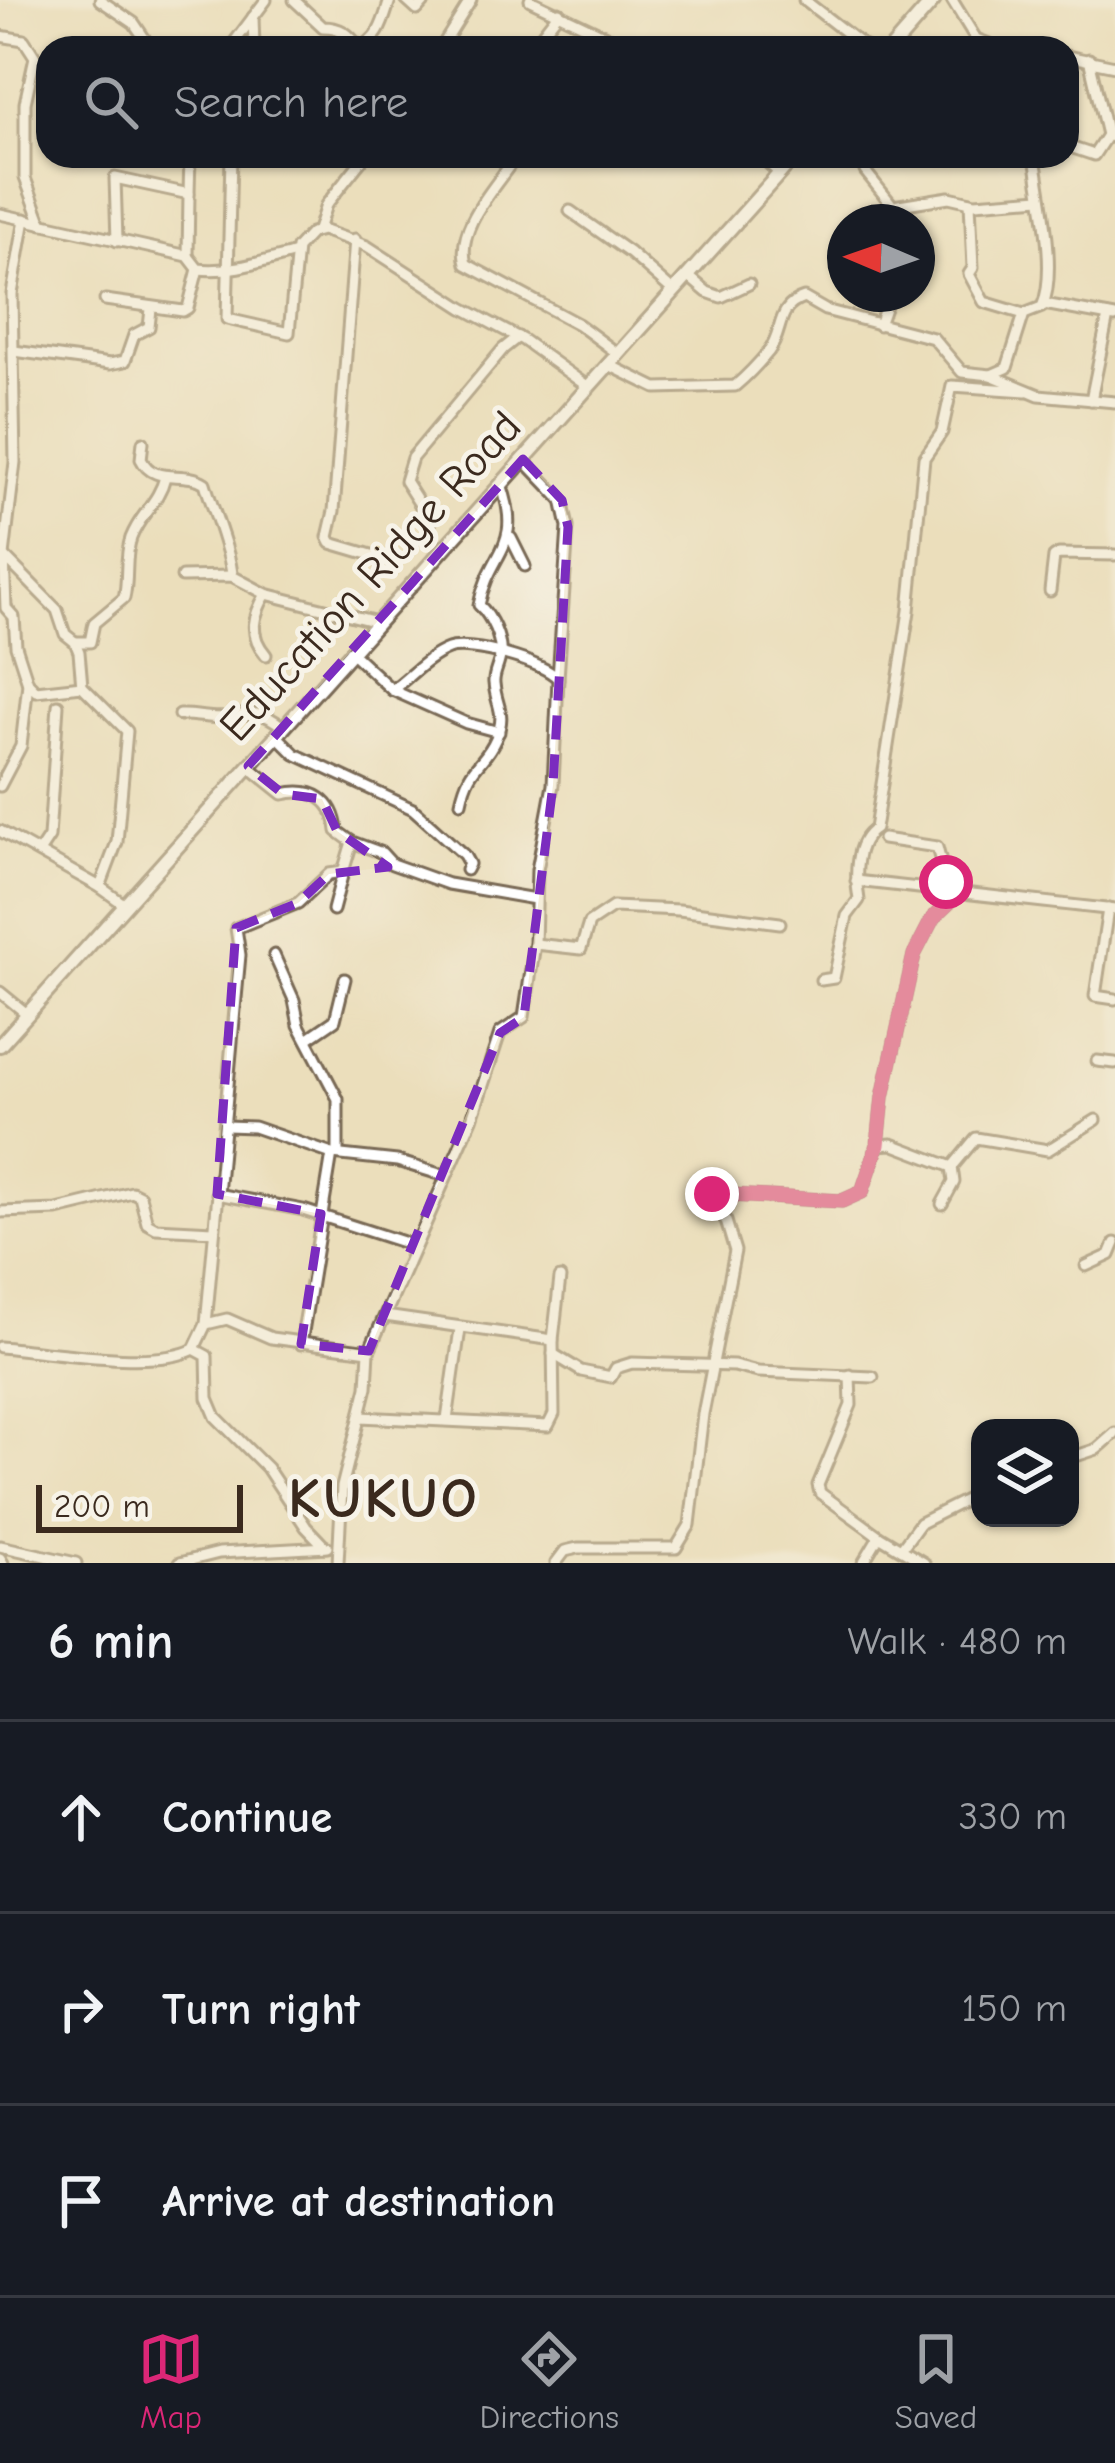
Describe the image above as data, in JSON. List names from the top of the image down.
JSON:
{
  "streets": {
    "main road": ["Education Ridge Road"]
  },
  "districts": ["KUKUO"],
  "scale_bar": "200 m",
  "north": "left",
  "page": {
    "search": "Search here",
    "scale": "200 m",
    "heading": ["6 min", "Walk · 480 m"],
    "list": [
      ["Continue", "330 m"],
      ["Turn right", "150 m"],
      "Arrive at destination"
    ],
    "nav": ["Map", "Directions", "Saved"]
  }
}
